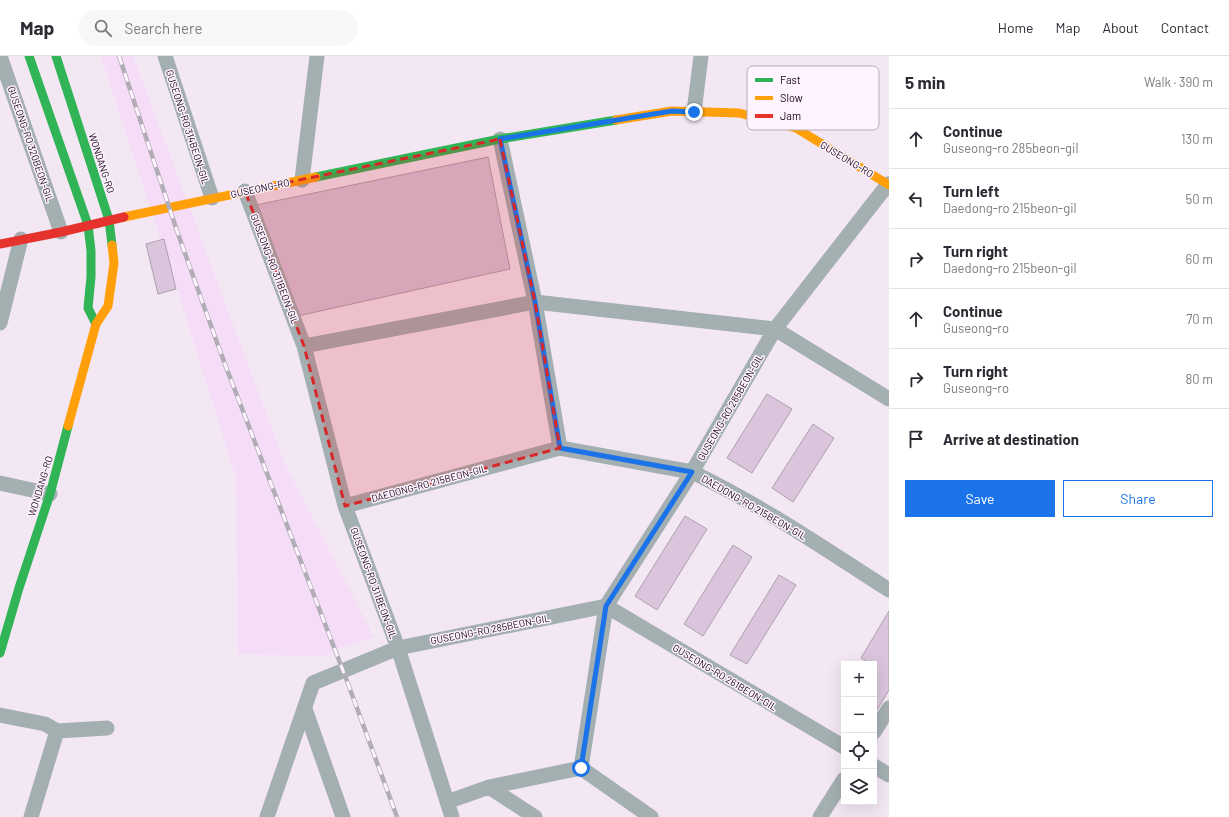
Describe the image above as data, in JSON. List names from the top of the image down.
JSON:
{
  "streets": {
    "main road": ["GUSEONG-RO", "WONDANG-RO"],
    "street": [
      "GUSEONG-RO 314BEON-GIL",
      "GUSEONG-RO 320BEON-GIL",
      "GUSEONG-RO 311BEON-GIL",
      "GUSEONG-RO 285BEON-GIL",
      "DAEDONG-RO 215BEON-GIL",
      "GUSEONG-RO 261BEON-GIL"
    ]
  },
  "crossings": [
    ["GUSEONG-RO 314BEON-GIL", "GUSEONG-RO"],
    ["GUSEONG-RO 320BEON-GIL", "GUSEONG-RO"],
    ["GUSEONG-RO", "WONDANG-RO"],
    ["GUSEONG-RO", "GUSEONG-RO 311BEON-GIL"],
    ["GUSEONG-RO", "GUSEONG-RO 285BEON-GIL"],
    ["GUSEONG-RO 311BEON-GIL", "GUSEONG-RO 285BEON-GIL"],
    ["GUSEONG-RO 311BEON-GIL", "DAEDONG-RO 215BEON-GIL"],
    ["GUSEONG-RO 285BEON-GIL", "DAEDONG-RO 215BEON-GIL"],
    ["GUSEONG-RO 285BEON-GIL", "GUSEONG-RO 261BEON-GIL"]
  ],
  "legend": ["Fast", "Slow", "Jam"],
  "page": {
    "header": "Map",
    "search": "Search here",
    "nav": [
      "Home",
      "Map",
      "About",
      "Contact"
    ],
    "heading": ["5 min", "Walk · 390 m"],
    "list": [
      ["Continue", "Guseong-ro 285beon-gil", "130 m"],
      ["Turn left", "Daedong-ro 215beon-gil", "50 m"],
      ["Turn right", "Daedong-ro 215beon-gil", "60 m"],
      ["Continue", "Guseong-ro", "70 m"],
      ["Turn right", "Guseong-ro", "80 m"],
      "Arrive at destination"
    ],
    "buttons": ["Save", "Share"],
    "map_buttons": ["+", "−"]
  }
}
